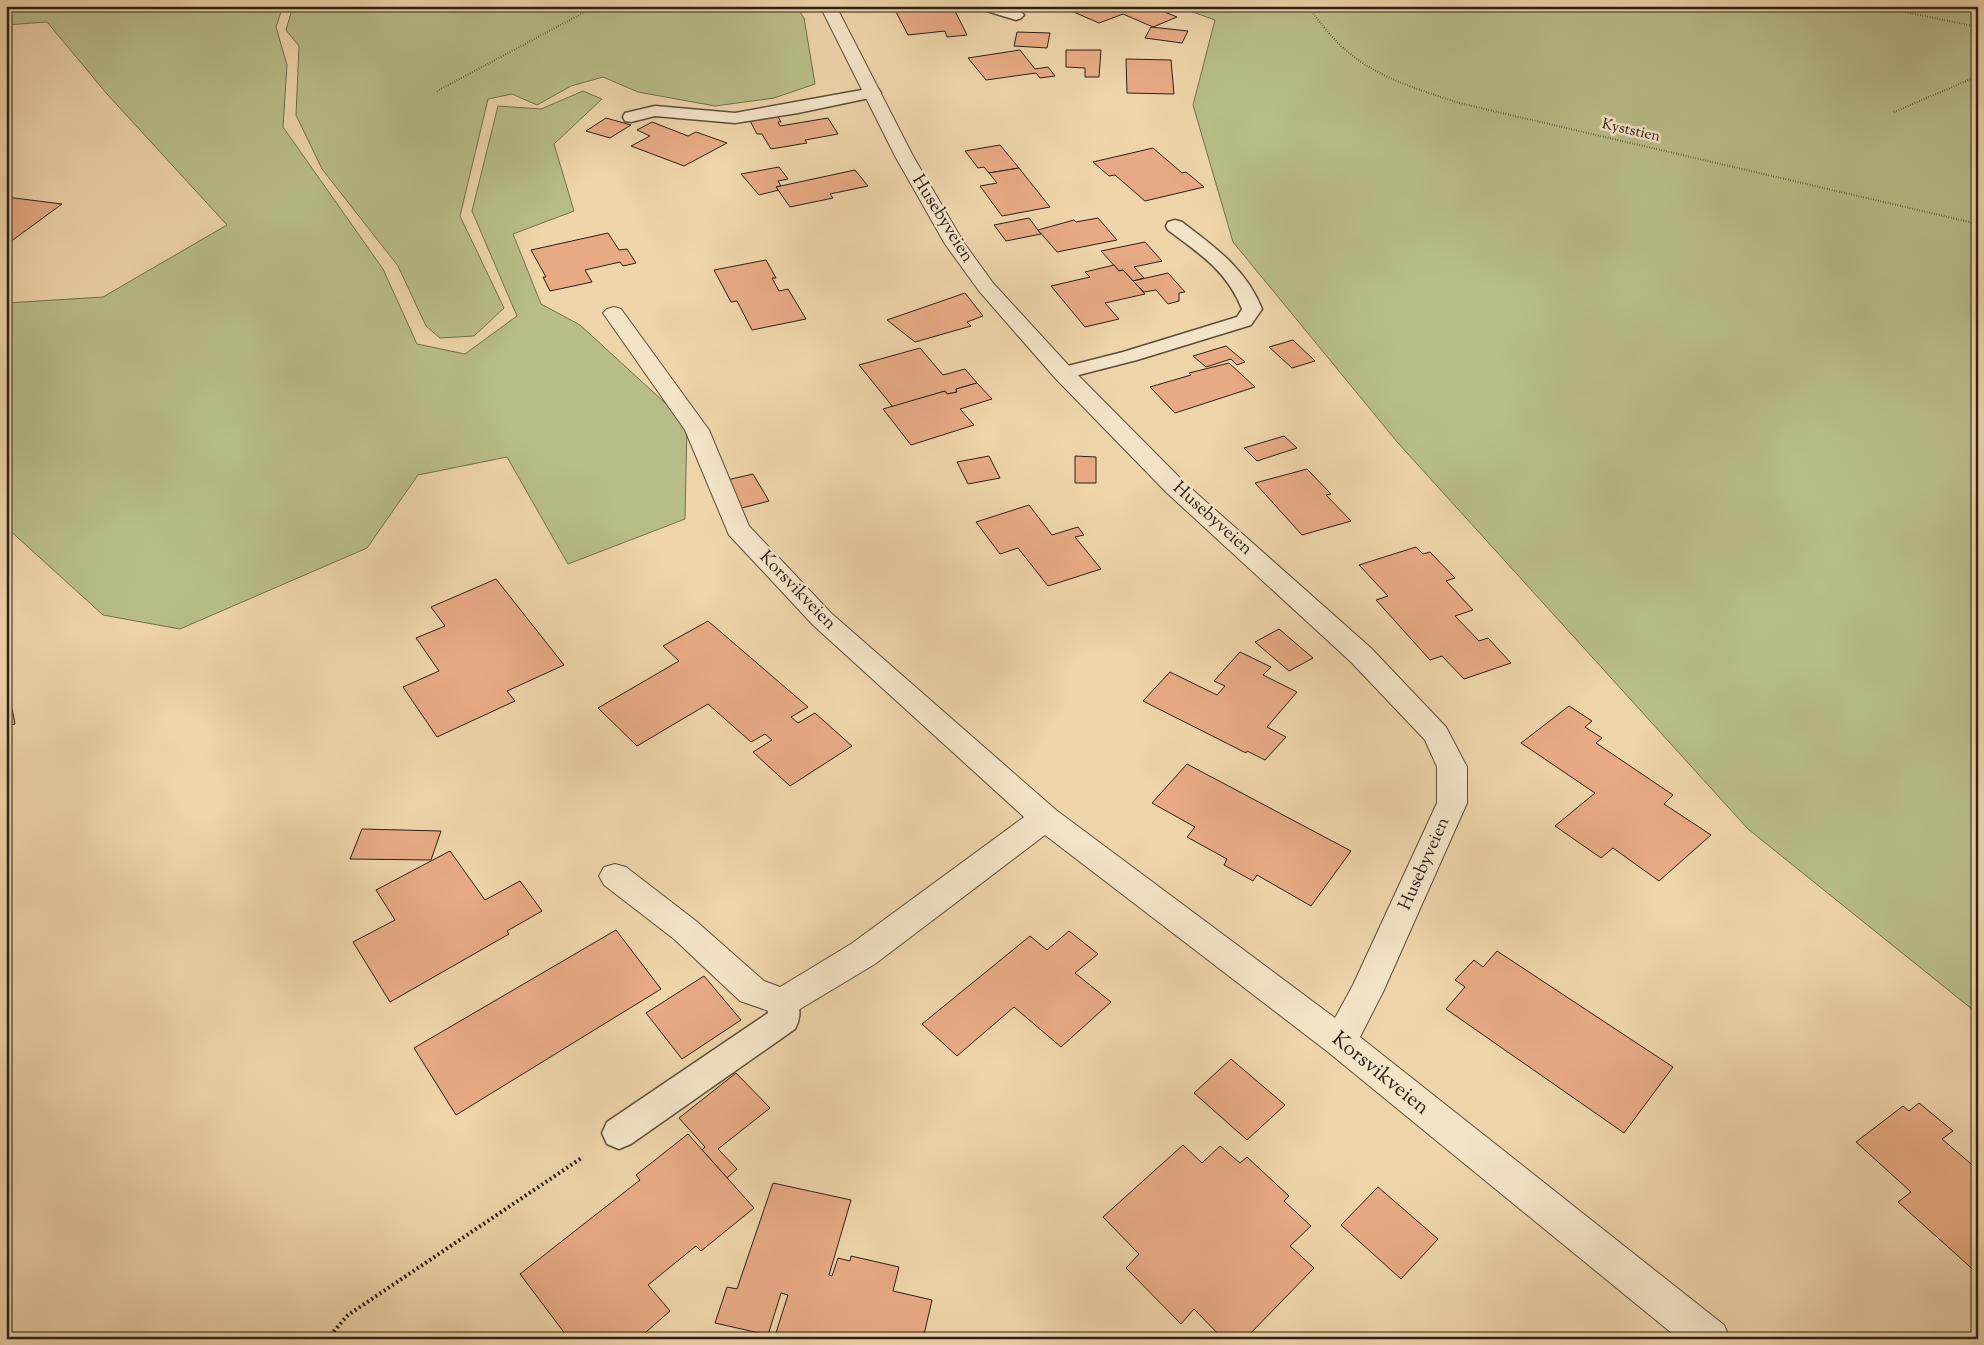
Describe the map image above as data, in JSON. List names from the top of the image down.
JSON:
{
  "streets": {
    "street": ["Husebyveien", "Korsvikveien"],
    "path": ["Kyststien"]
  },
  "crossings": [
    ["Husebyveien", "Korsvikveien"]
  ]
}
